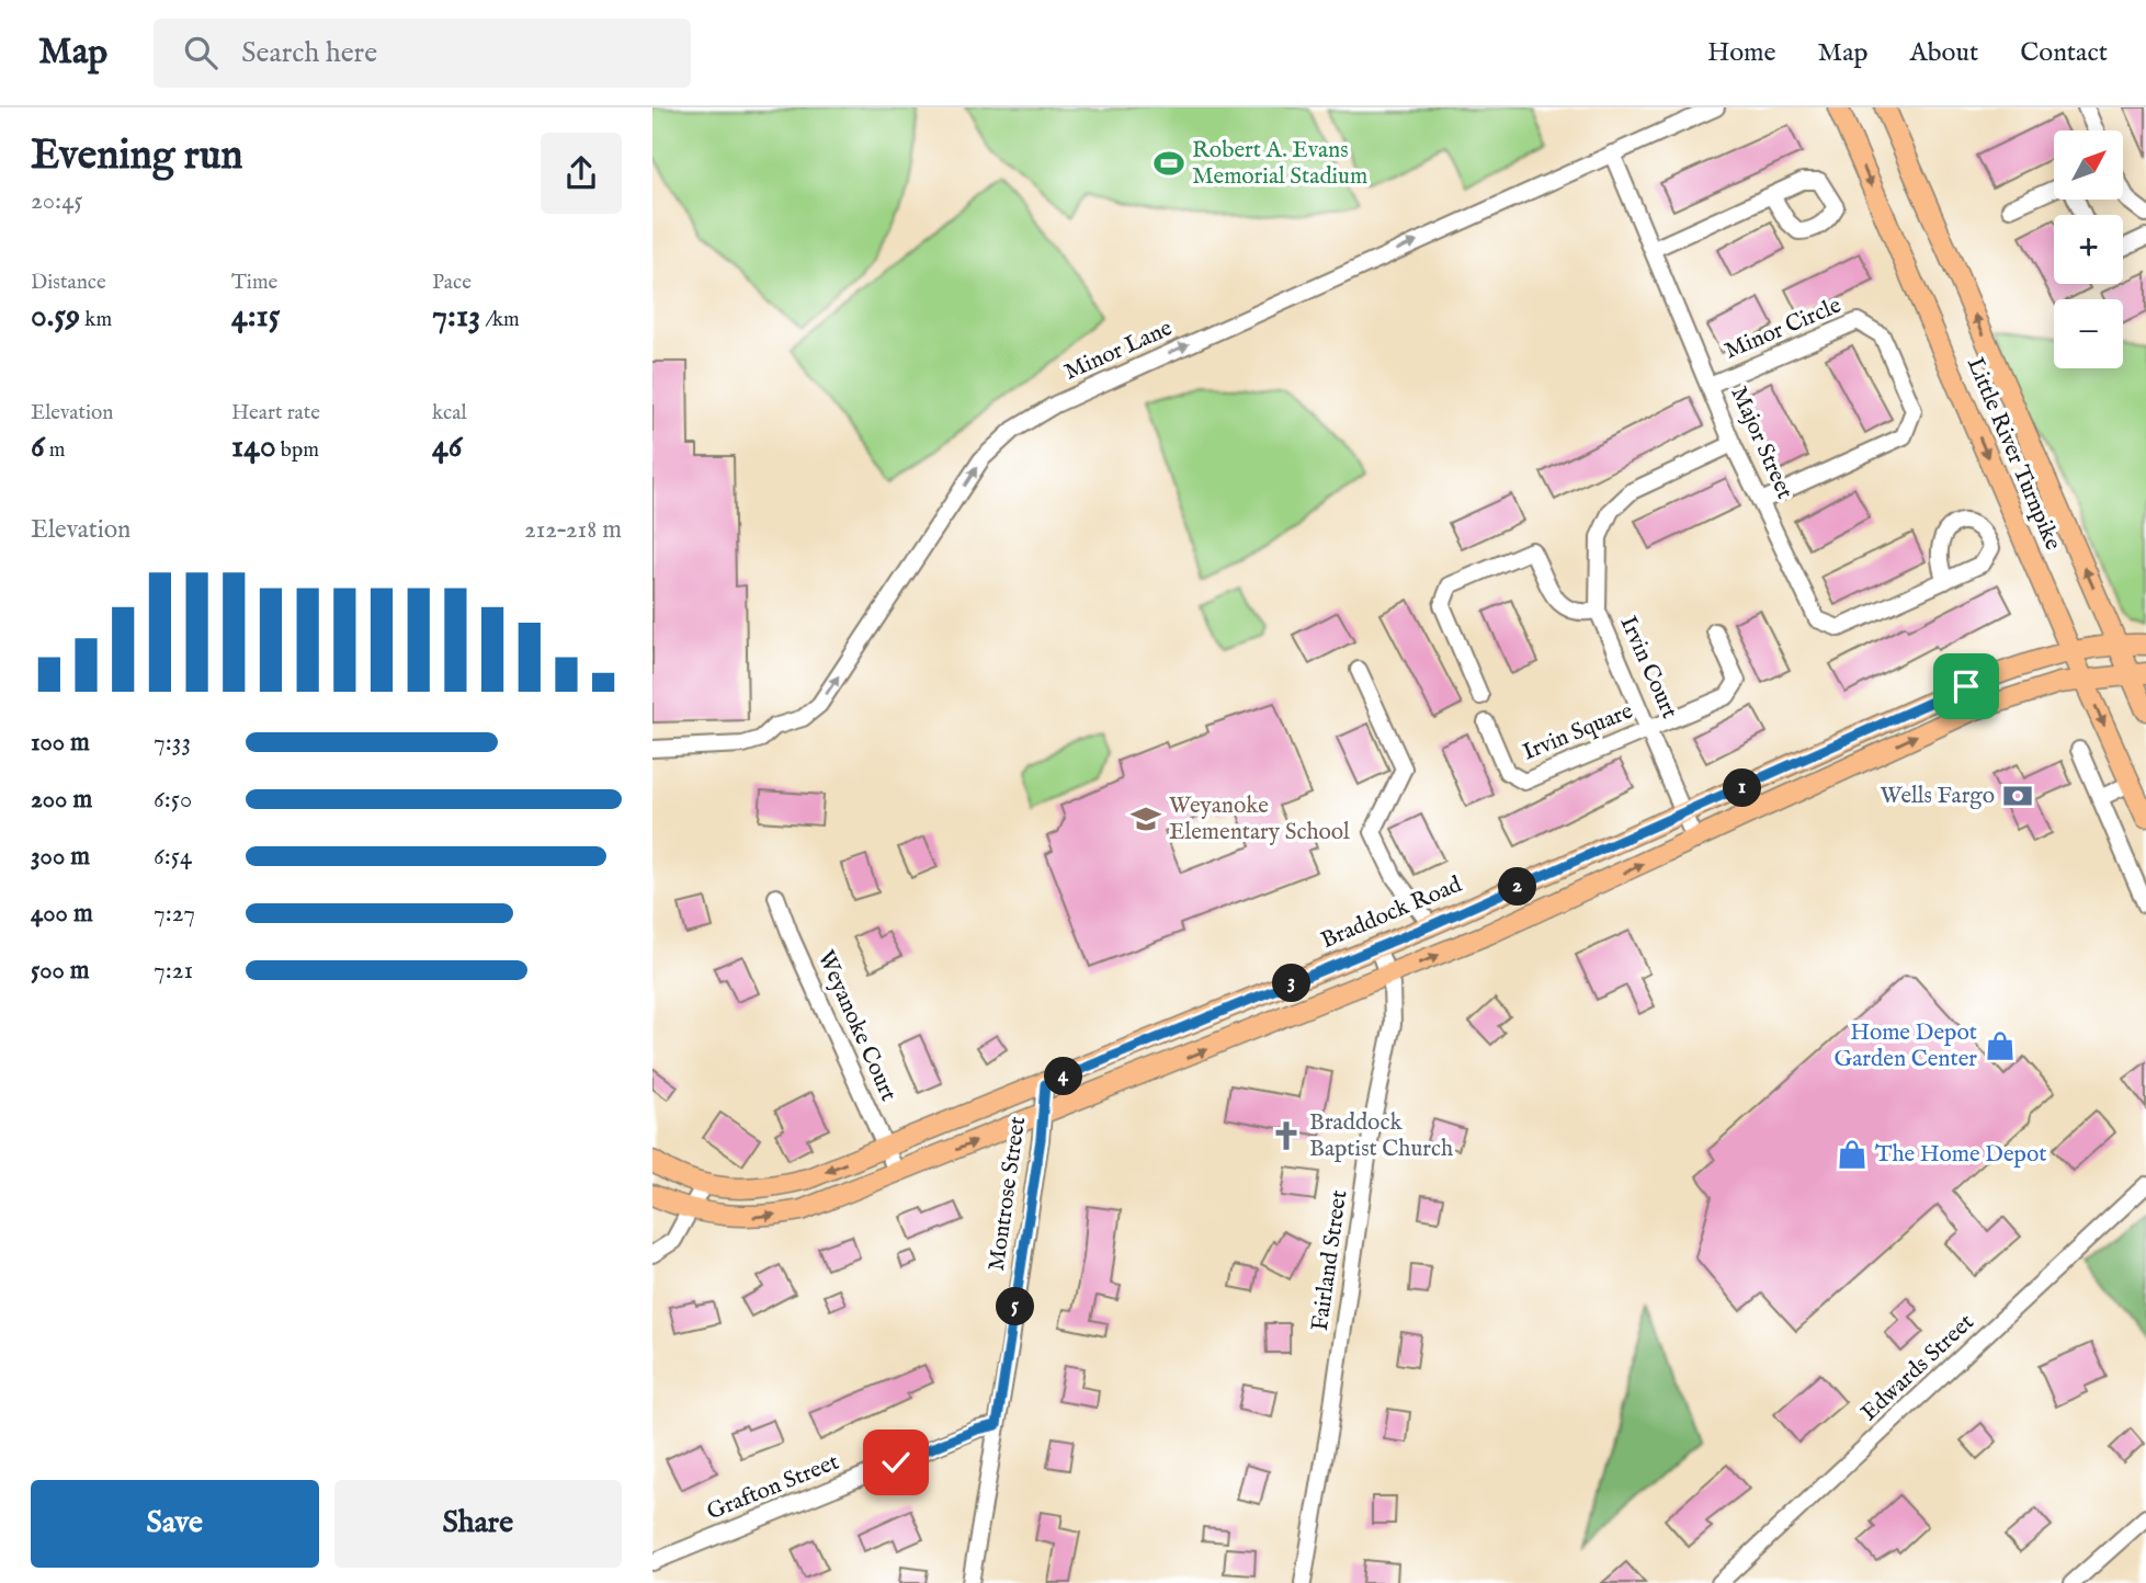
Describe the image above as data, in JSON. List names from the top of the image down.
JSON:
{
  "streets": {
    "main road": ["Little River Turnpike", "Braddock Road"],
    "street": [
      "Minor Circle",
      "Minor Lane",
      "Major Street",
      "Irvin Court",
      "Irvin Square",
      "Weyanoke Court",
      "Montrose Street",
      "Fairland Street",
      "Edwards Street",
      "Grafton Street"
    ]
  },
  "crossings": [
    ["Minor Circle", "Major Street"],
    ["Minor Lane", "Major Street"],
    ["Major Street", "Irvin Court"],
    ["Little River Turnpike", "Braddock Road"],
    ["Irvin Court", "Irvin Square"],
    ["Irvin Court", "Braddock Road"],
    ["Braddock Road", "Weyanoke Court"],
    ["Braddock Road", "Montrose Street"],
    ["Braddock Road", "Fairland Street"],
    ["Montrose Street", "Grafton Street"]
  ],
  "one_way": ["Minor Lane"],
  "places": {
    "sports": ["Robert A. Evans Memorial Stadium"],
    "bank": ["Wells Fargo"],
    "school or university": ["Weyanoke Elementary School"],
    "shop": ["Home Depot Garden Center", "The Home Depot"],
    "church": ["Braddock Baptist Church"]
  },
  "north": "top right",
  "page": {
    "header": "Map",
    "search": "Search here",
    "nav": [
      "Home",
      "Map",
      "About",
      "Contact"
    ],
    "heading": ["Evening run", "20:45"],
    "map_buttons": ["+", "−"],
    "stats": [
      ["Distance", "0.59 km"],
      ["Time", "4:15"],
      ["Pace", "7:13 /km"],
      ["Elevation", "6 m"],
      ["Heart rate", "140 bpm"],
      ["kcal", "46"]
    ],
    "chart": ["Elevation", "212–218 m"],
    "list": [
      {
        "name": "100 m",
        "note": "7:33"
      },
      {
        "name": "200 m",
        "note": "6:50"
      },
      {
        "name": "300 m",
        "note": "6:54"
      },
      {
        "name": "400 m",
        "note": "7:27"
      },
      {
        "name": "500 m",
        "note": "7:21"
      }
    ],
    "pins": [
      "1",
      "2",
      "3",
      "4",
      "5"
    ],
    "buttons": ["Save", "Share"]
  }
}
